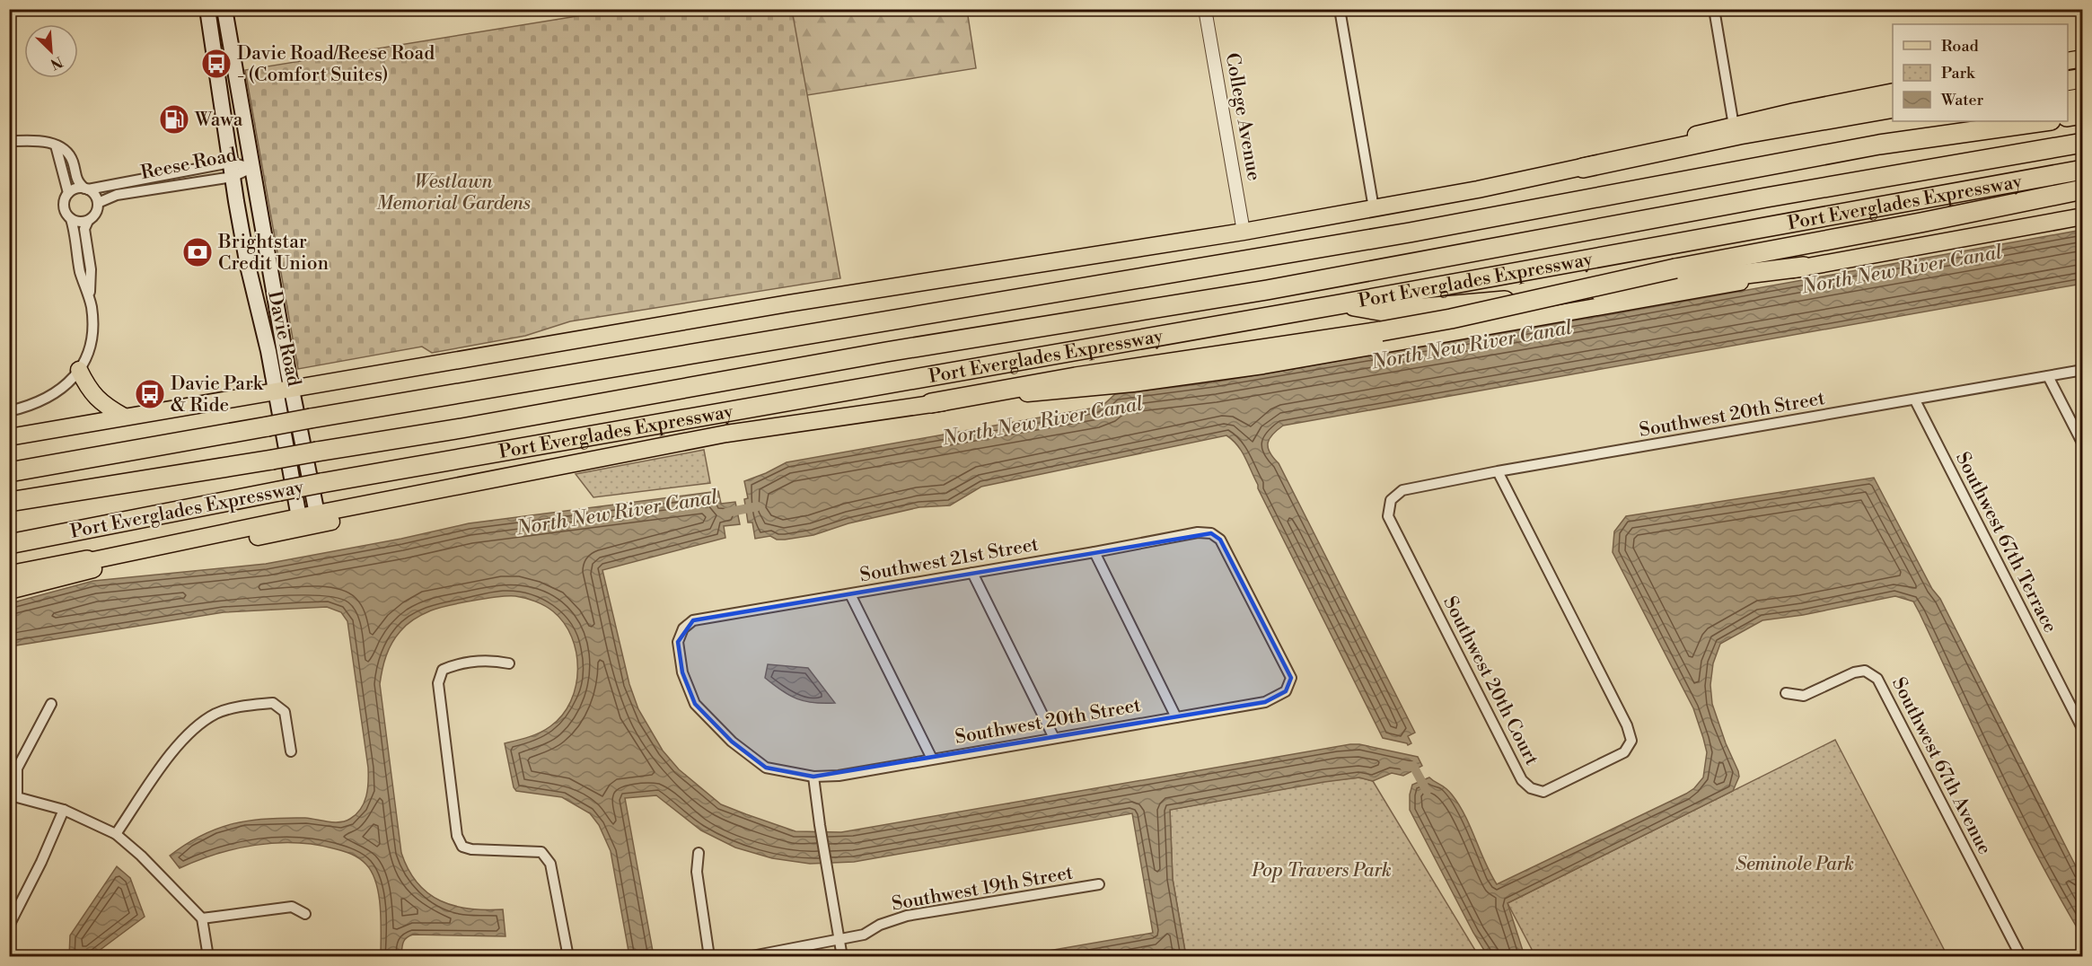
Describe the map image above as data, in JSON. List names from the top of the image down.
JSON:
{
  "streets": {
    "highway": ["Port Everglades Expressway"],
    "main road": ["Davie Road"],
    "street": [
      "College Avenue",
      "Reese Road",
      "Southwest 20th Street",
      "Southwest 67th Terrace",
      "Southwest 21st Street",
      "Southwest 20th Court",
      "Southwest 67th Avenue",
      "Southwest 19th Street"
    ]
  },
  "crossings": [
    ["Reese Road", "Davie Road"],
    ["Southwest 20th Street", "Southwest 67th Terrace"],
    ["Southwest 20th Street", "Southwest 21st Street"],
    ["Southwest 20th Street", "Southwest 20th Court"]
  ],
  "water": ["North New River Canal"],
  "parks": ["Westlawn Memorial Gardens", "Seminole Park", "Pop Travers Park"],
  "places": {
    "bus stop": ["Davie Road/Reese Road - (Comfort Suites)", "Davie Park & Ride"],
    "fuel station": ["Wawa"],
    "bank": ["Brightstar Credit Union"]
  },
  "legend": ["Road", "Park", "Water"],
  "north": "bottom right"
}
